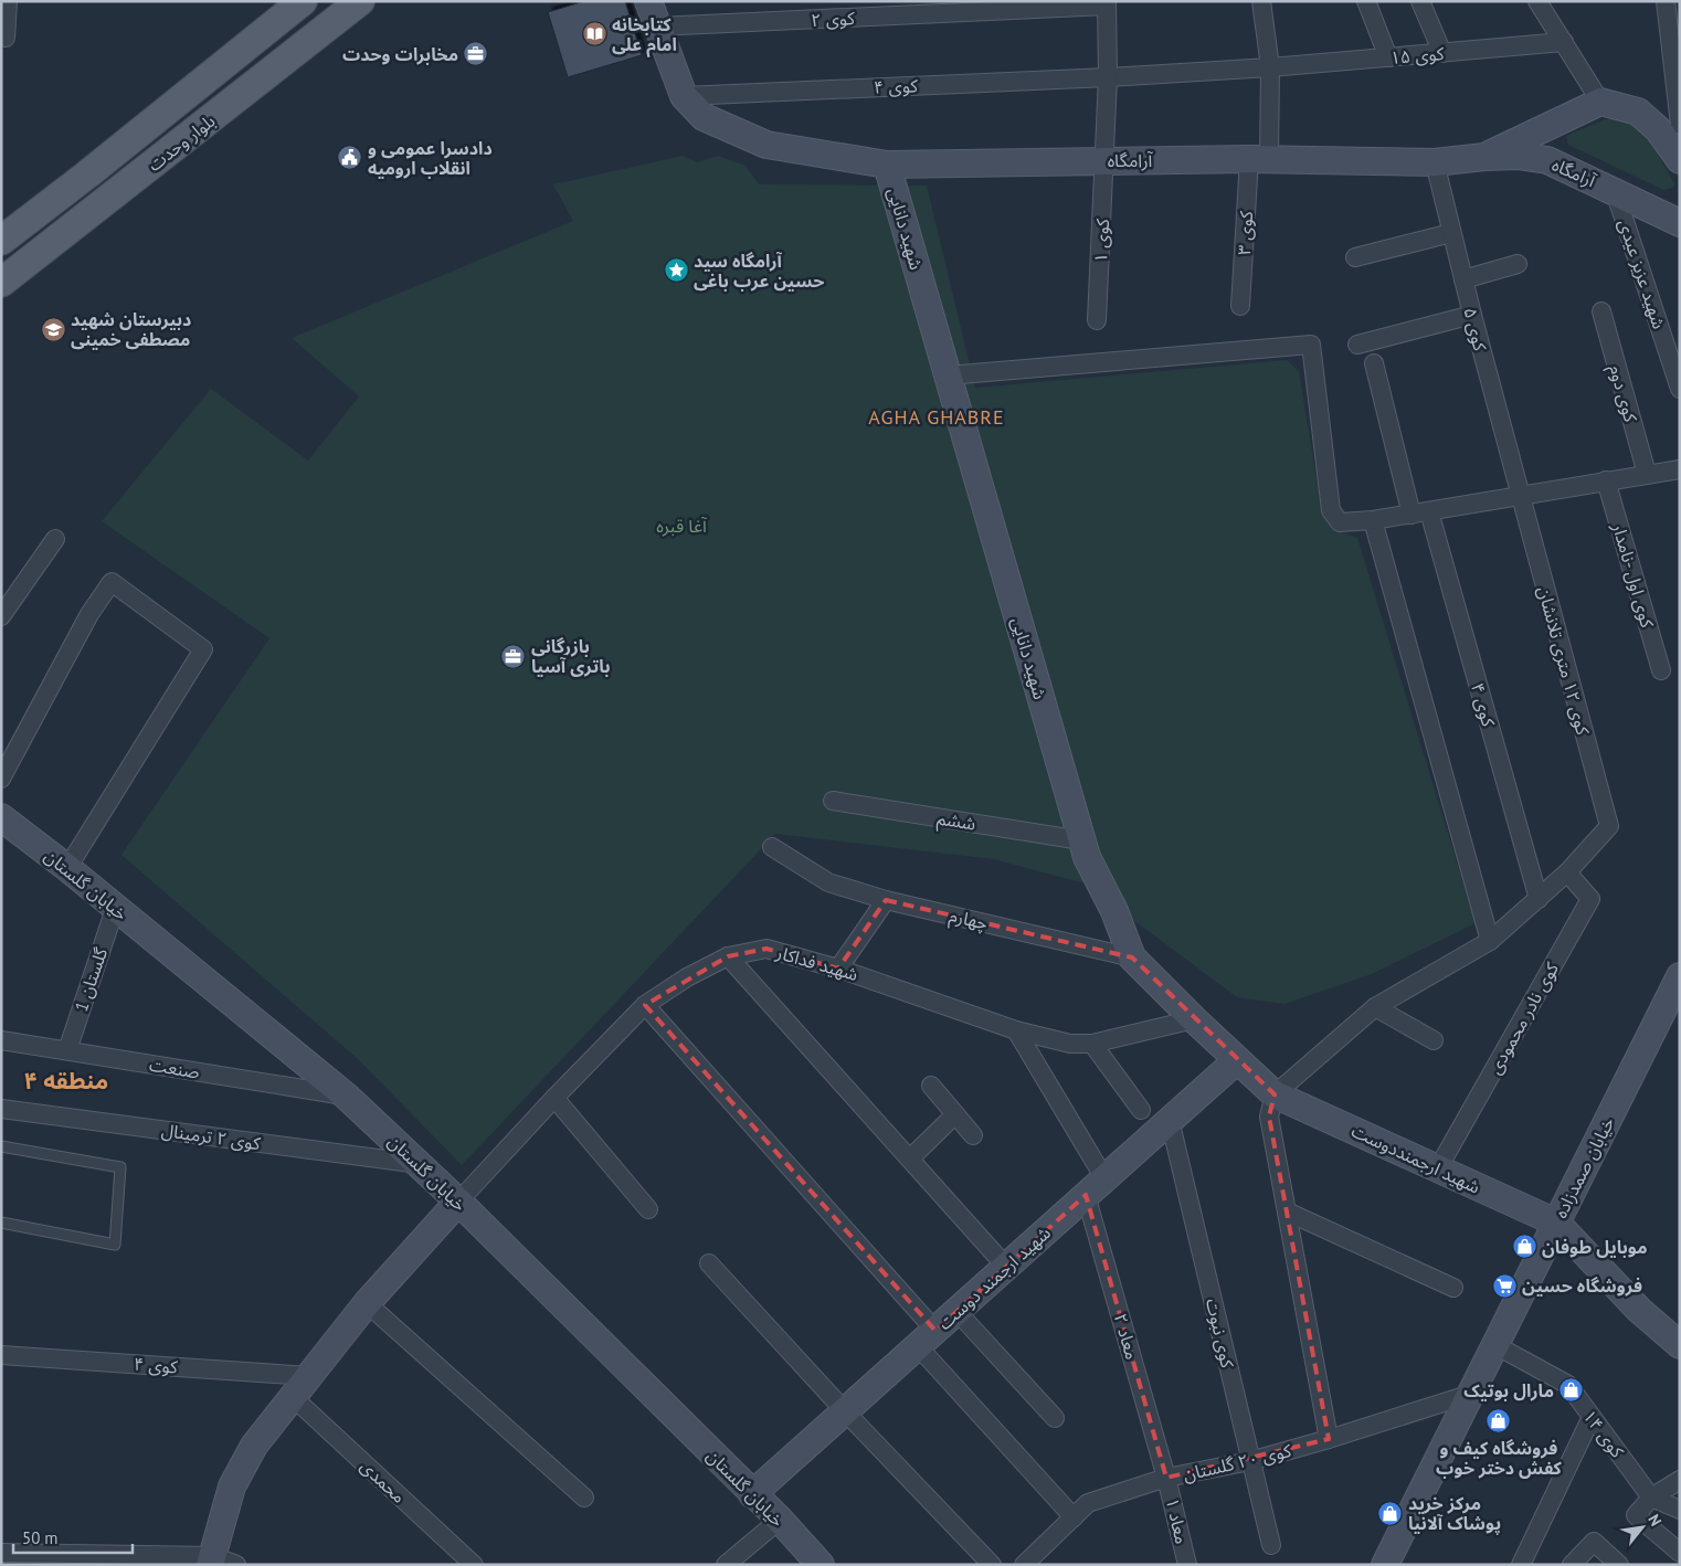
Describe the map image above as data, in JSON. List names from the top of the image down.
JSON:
{
  "streets": {
    "main road": [
      "بلوار وحدت",
      "آرامگاه",
      "شهید دانایی",
      "خیابان گلستان",
      "شهید ارجمنددوست",
      "خیابان صمدزاده",
      "شهید ارجمند دوست"
    ],
    "street": [
      "کوی ۲",
      "کوی ۱۵",
      "کوی ۴",
      "کوی ۳",
      "کوی ۱",
      "شهید عزیز عیدی",
      "کوی ۵",
      "کوی دوم",
      "کوی اول -نامدار",
      "کوی ۱۲ متری تلانشان",
      "ششم",
      "چهارم",
      "شهید فداکار",
      "گلستان 1",
      "کوی نادر محمودی",
      "صنعت",
      "کوی ۲ ترمینال",
      "کوی نبوت",
      "معاد ۲",
      "کوی ۱۴",
      "کوی ۲۰ گلستان",
      "محمدی",
      "معاد ۱"
    ]
  },
  "crossings": [
    ["کوی ۲", "آرامگاه"],
    ["کوی ۲", "کوی ۱"],
    ["کوی ۱۵", "کوی ۴"],
    ["کوی ۱۵", "کوی ۳"],
    ["کوی ۱۵", "کوی ۱"],
    ["کوی ۴", "آرامگاه"],
    ["کوی ۴", "کوی ۱"],
    ["آرامگاه", "شهید دانایی"],
    ["آرامگاه", "کوی ۳"],
    ["آرامگاه", "کوی ۱"],
    ["آرامگاه", "شهید عزیز عیدی"],
    ["آرامگاه", "کوی ۵"],
    ["شهید دانایی", "ششم"],
    ["شهید دانایی", "چهارم"],
    ["شهید دانایی", "شهید فداکار"],
    ["شهید دانایی", "شهید ارجمنددوست"],
    ["شهید دانایی", "شهید ارجمند دوست"],
    ["کوی ۵", "کوی ۱۲ متری تلانشان"],
    ["کوی ۱۲ متری تلانشان", "کوی نادر محمودی"],
    ["خیابان گلستان", "شهید فداکار"],
    ["خیابان گلستان", "گلستان 1"],
    ["خیابان گلستان", "صنعت"],
    ["خیابان گلستان", "کوی ۲ ترمینال"],
    ["خیابان گلستان", "شهید ارجمند دوست"],
    ["گلستان 1", "صنعت"],
    ["کوی نادر محمودی", "شهید ارجمنددوست"],
    ["شهید ارجمنددوست", "خیابان صمدزاده"],
    ["خیابان صمدزاده", "کوی ۱۴"],
    ["خیابان صمدزاده", "کوی ۲۰ گلستان"],
    ["شهید ارجمند دوست", "کوی نبوت"],
    ["شهید ارجمند دوست", "معاد ۲"],
    ["کوی نبوت", "کوی ۲۰ گلستان"],
    ["معاد ۲", "کوی ۲۰ گلستان"],
    ["معاد ۲", "معاد ۱"],
    ["کوی ۲۰ گلستان", "معاد ۱"]
  ],
  "districts": ["AGHA GHABRE", "منطقه ۴"],
  "parks": ["آغا قبره"],
  "places": {
    "library": ["کتابخانه امام علی"],
    "office": ["مخابرات وحدت", "بازرگانی باتری آسیا"],
    "public building": ["دادسرا عمومی و انقلاب ارومیه"],
    "place": ["آرامگاه سید حسین عرب باغی"],
    "school or university": ["دبیرستان شهید مصطفی خمینی"],
    "shop": [
      "موبایل طوفان",
      "مارال بوتیک",
      "فروشگاه کیف و کفش دختر خوب",
      "مرکز خرید پوشاک آلانیا"
    ],
    "supermarket": ["فروشگاه حسین"]
  },
  "scale_bar": "50 m",
  "north": "top right"
}
